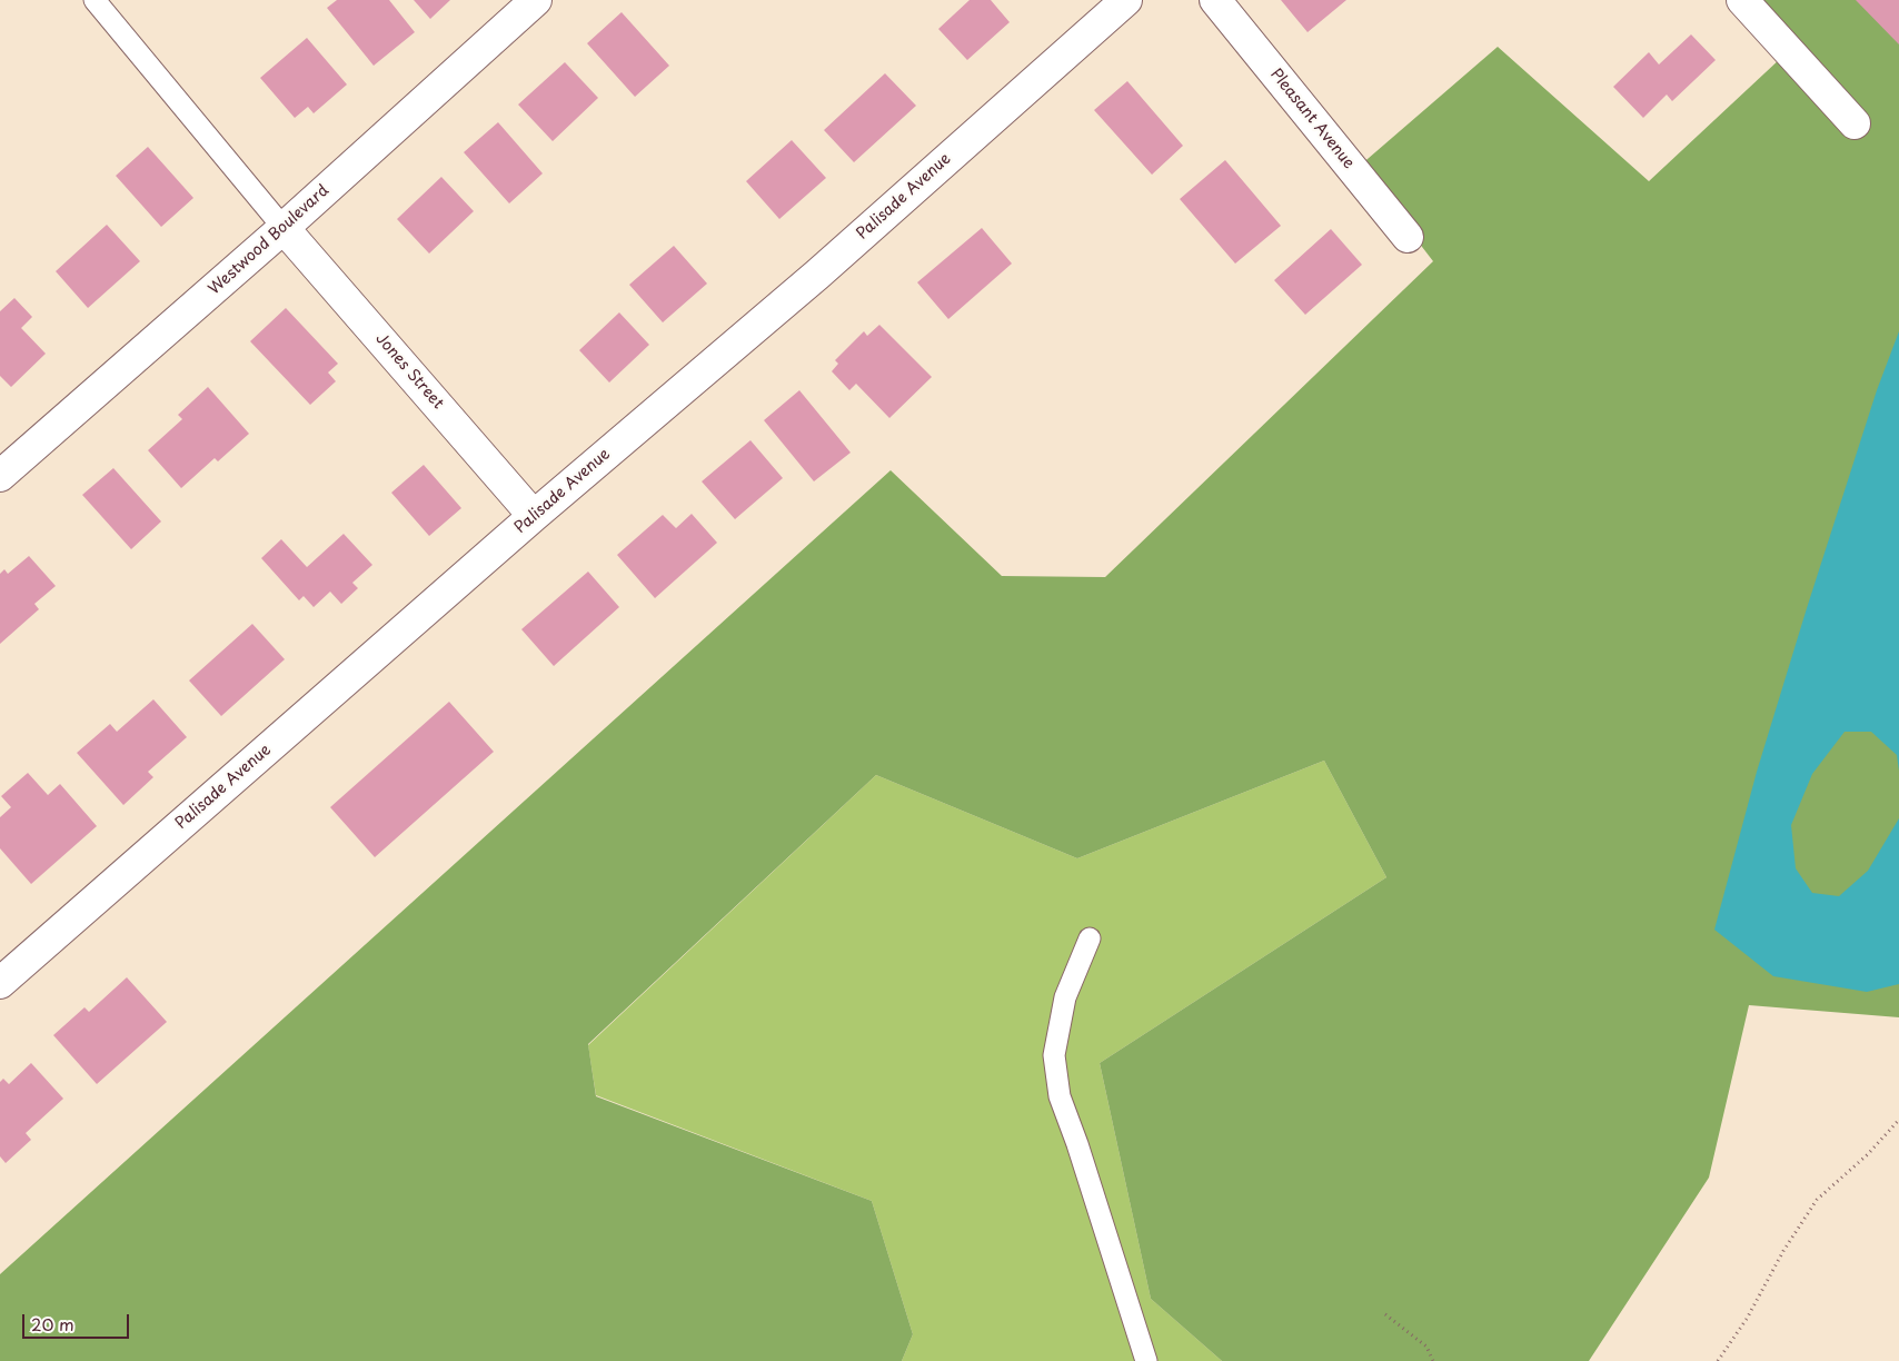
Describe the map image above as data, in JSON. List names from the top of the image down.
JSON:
{
  "streets": {
    "street": [
      "Pleasant Avenue",
      "Palisade Avenue",
      "Westwood Boulevard",
      "Jones Street"
    ]
  },
  "crossings": [
    ["Palisade Avenue", "Jones Street"],
    ["Westwood Boulevard", "Jones Street"]
  ],
  "scale_bar": "20 m"
}
